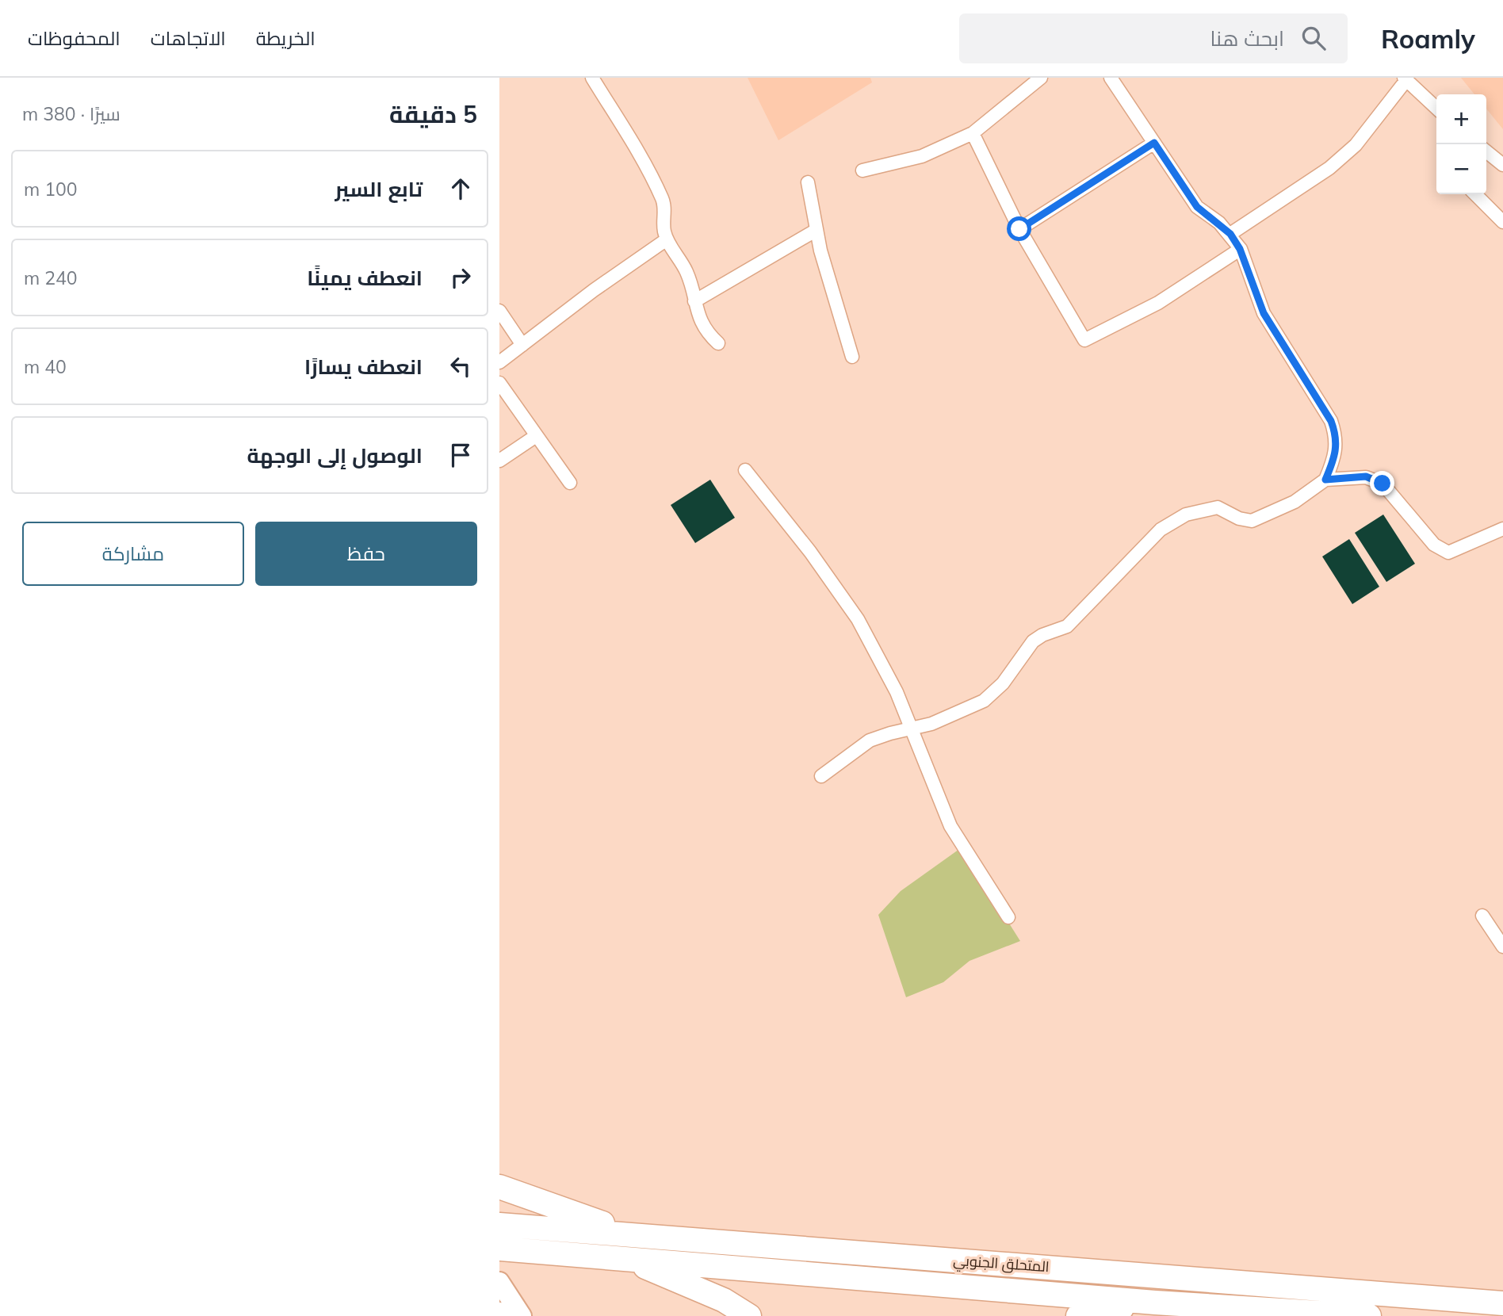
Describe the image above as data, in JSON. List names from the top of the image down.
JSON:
{
  "streets": {
    "highway": ["المتحلق الجنوبي"]
  },
  "page": {
    "header": "Roamly",
    "search": "ابحث هنا",
    "nav": ["الخريطة", "الاتجاهات", "المحفوظات"],
    "heading": ["5 دقيقة", "سيرًا · 380 m"],
    "map_buttons": ["+", "−"],
    "list": [
      ["تابع السير", "100 m"],
      ["انعطف يمينًا", "240 m"],
      ["انعطف يسارًا", "40 m"],
      "الوصول إلى الوجهة"
    ],
    "buttons": ["حفظ", "مشاركة"]
  }
}
